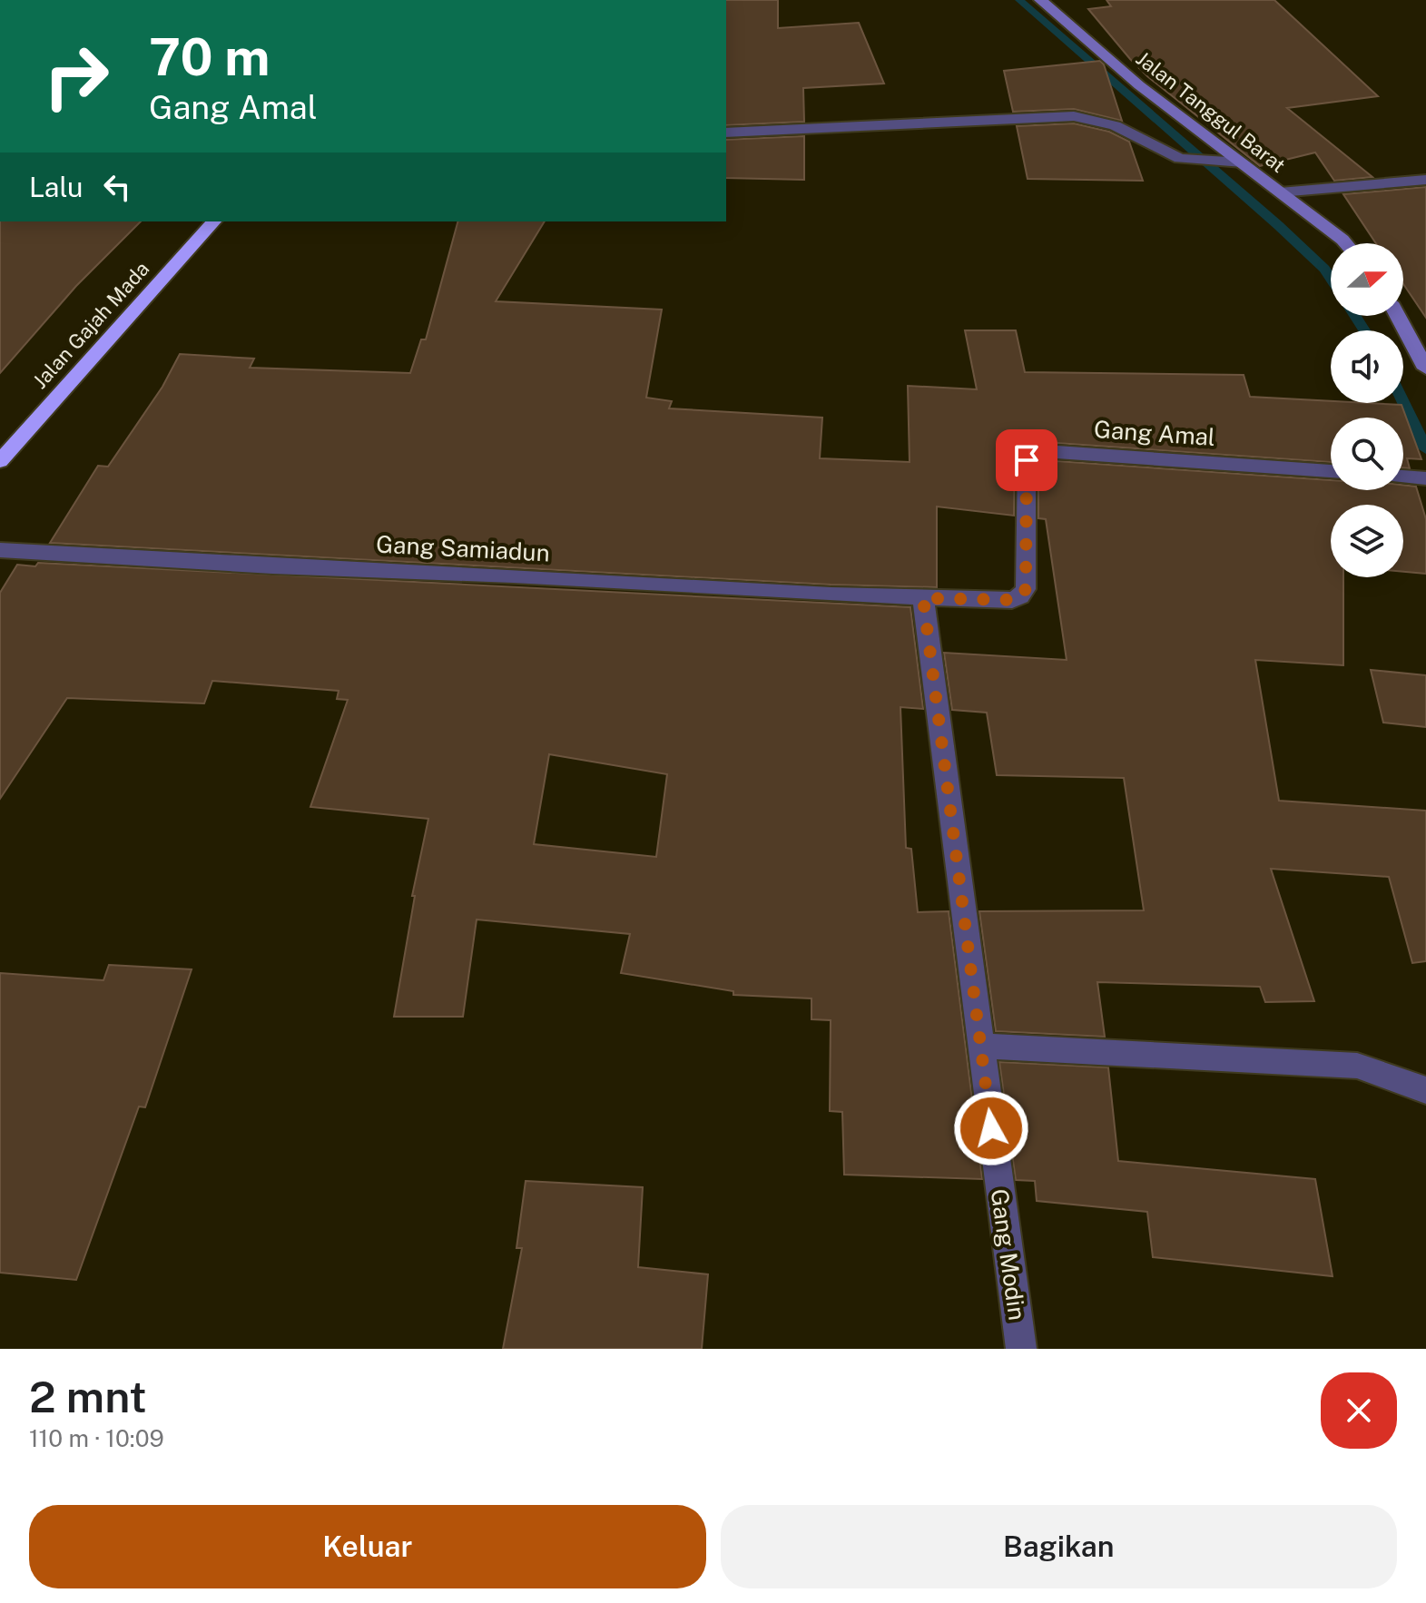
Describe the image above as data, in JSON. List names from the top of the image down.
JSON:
{
  "streets": {
    "highway": ["Jalan Gajah Mada"],
    "street": [
      "Jalan Tanggul Barat",
      "Gang Amal",
      "Gang Samiadun",
      "Gang Modin"
    ]
  },
  "crossings": [
    ["Gang Amal", "Gang Samiadun"],
    ["Gang Amal", "Gang Modin"],
    ["Gang Samiadun", "Gang Modin"]
  ],
  "north": "right",
  "page": {
    "turn": ["70 m", "Gang Amal"],
    "then": "Lalu",
    "heading": ["2 mnt", "110 m · 10:09"],
    "buttons": ["Keluar", "Bagikan"]
  }
}
